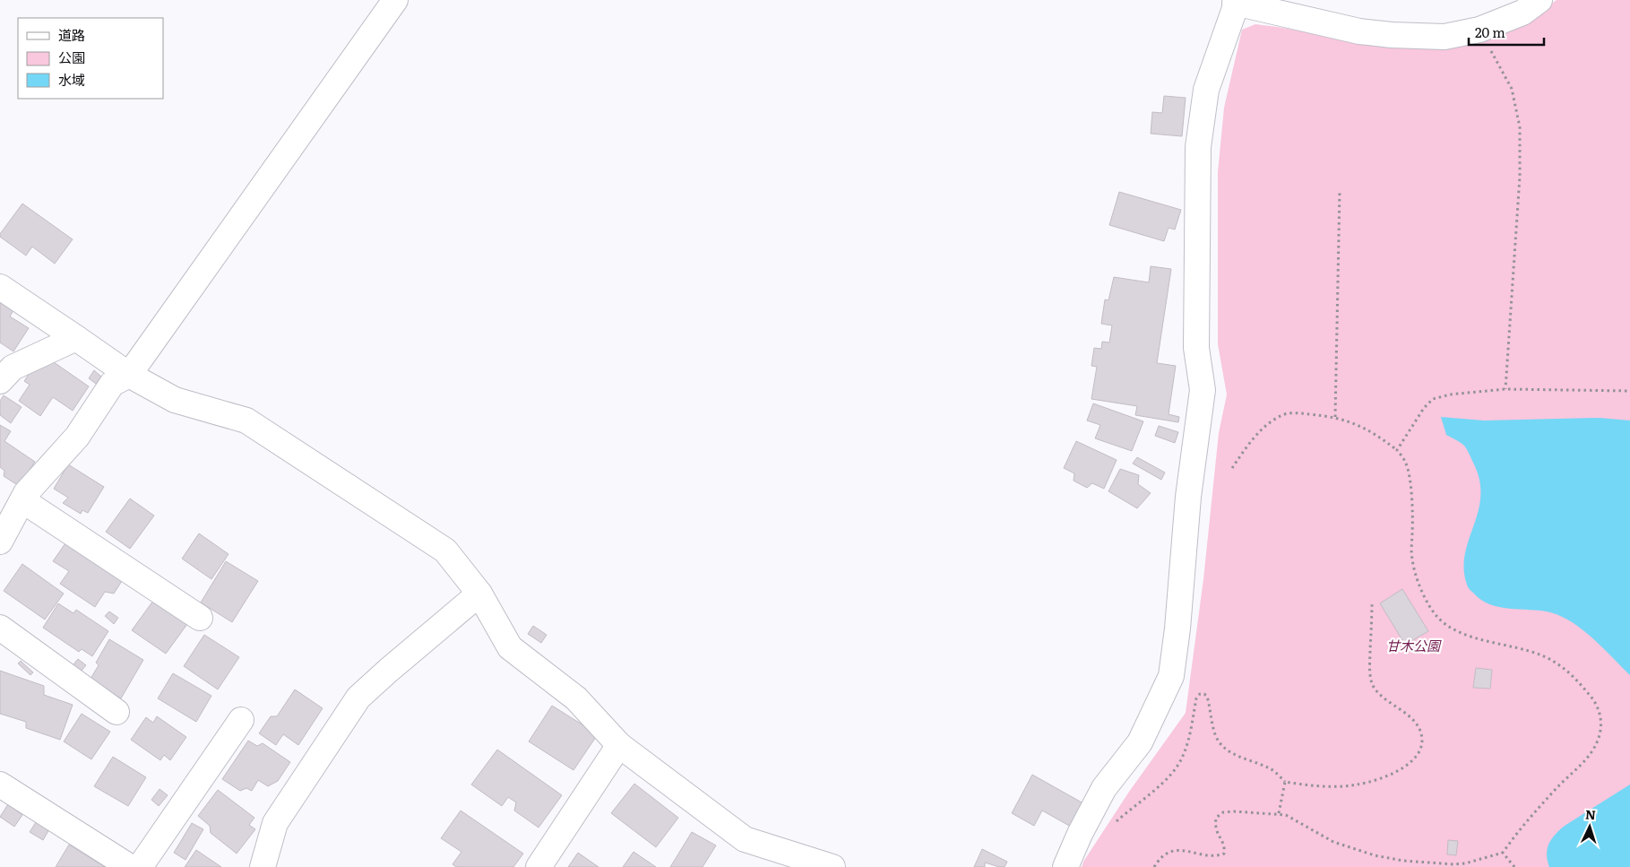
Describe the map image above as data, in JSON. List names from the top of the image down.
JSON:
{
  "parks": ["甘木公園"],
  "legend": ["道路", "公園", "水域"],
  "scale_bar": "20 m",
  "north": "top"
}
